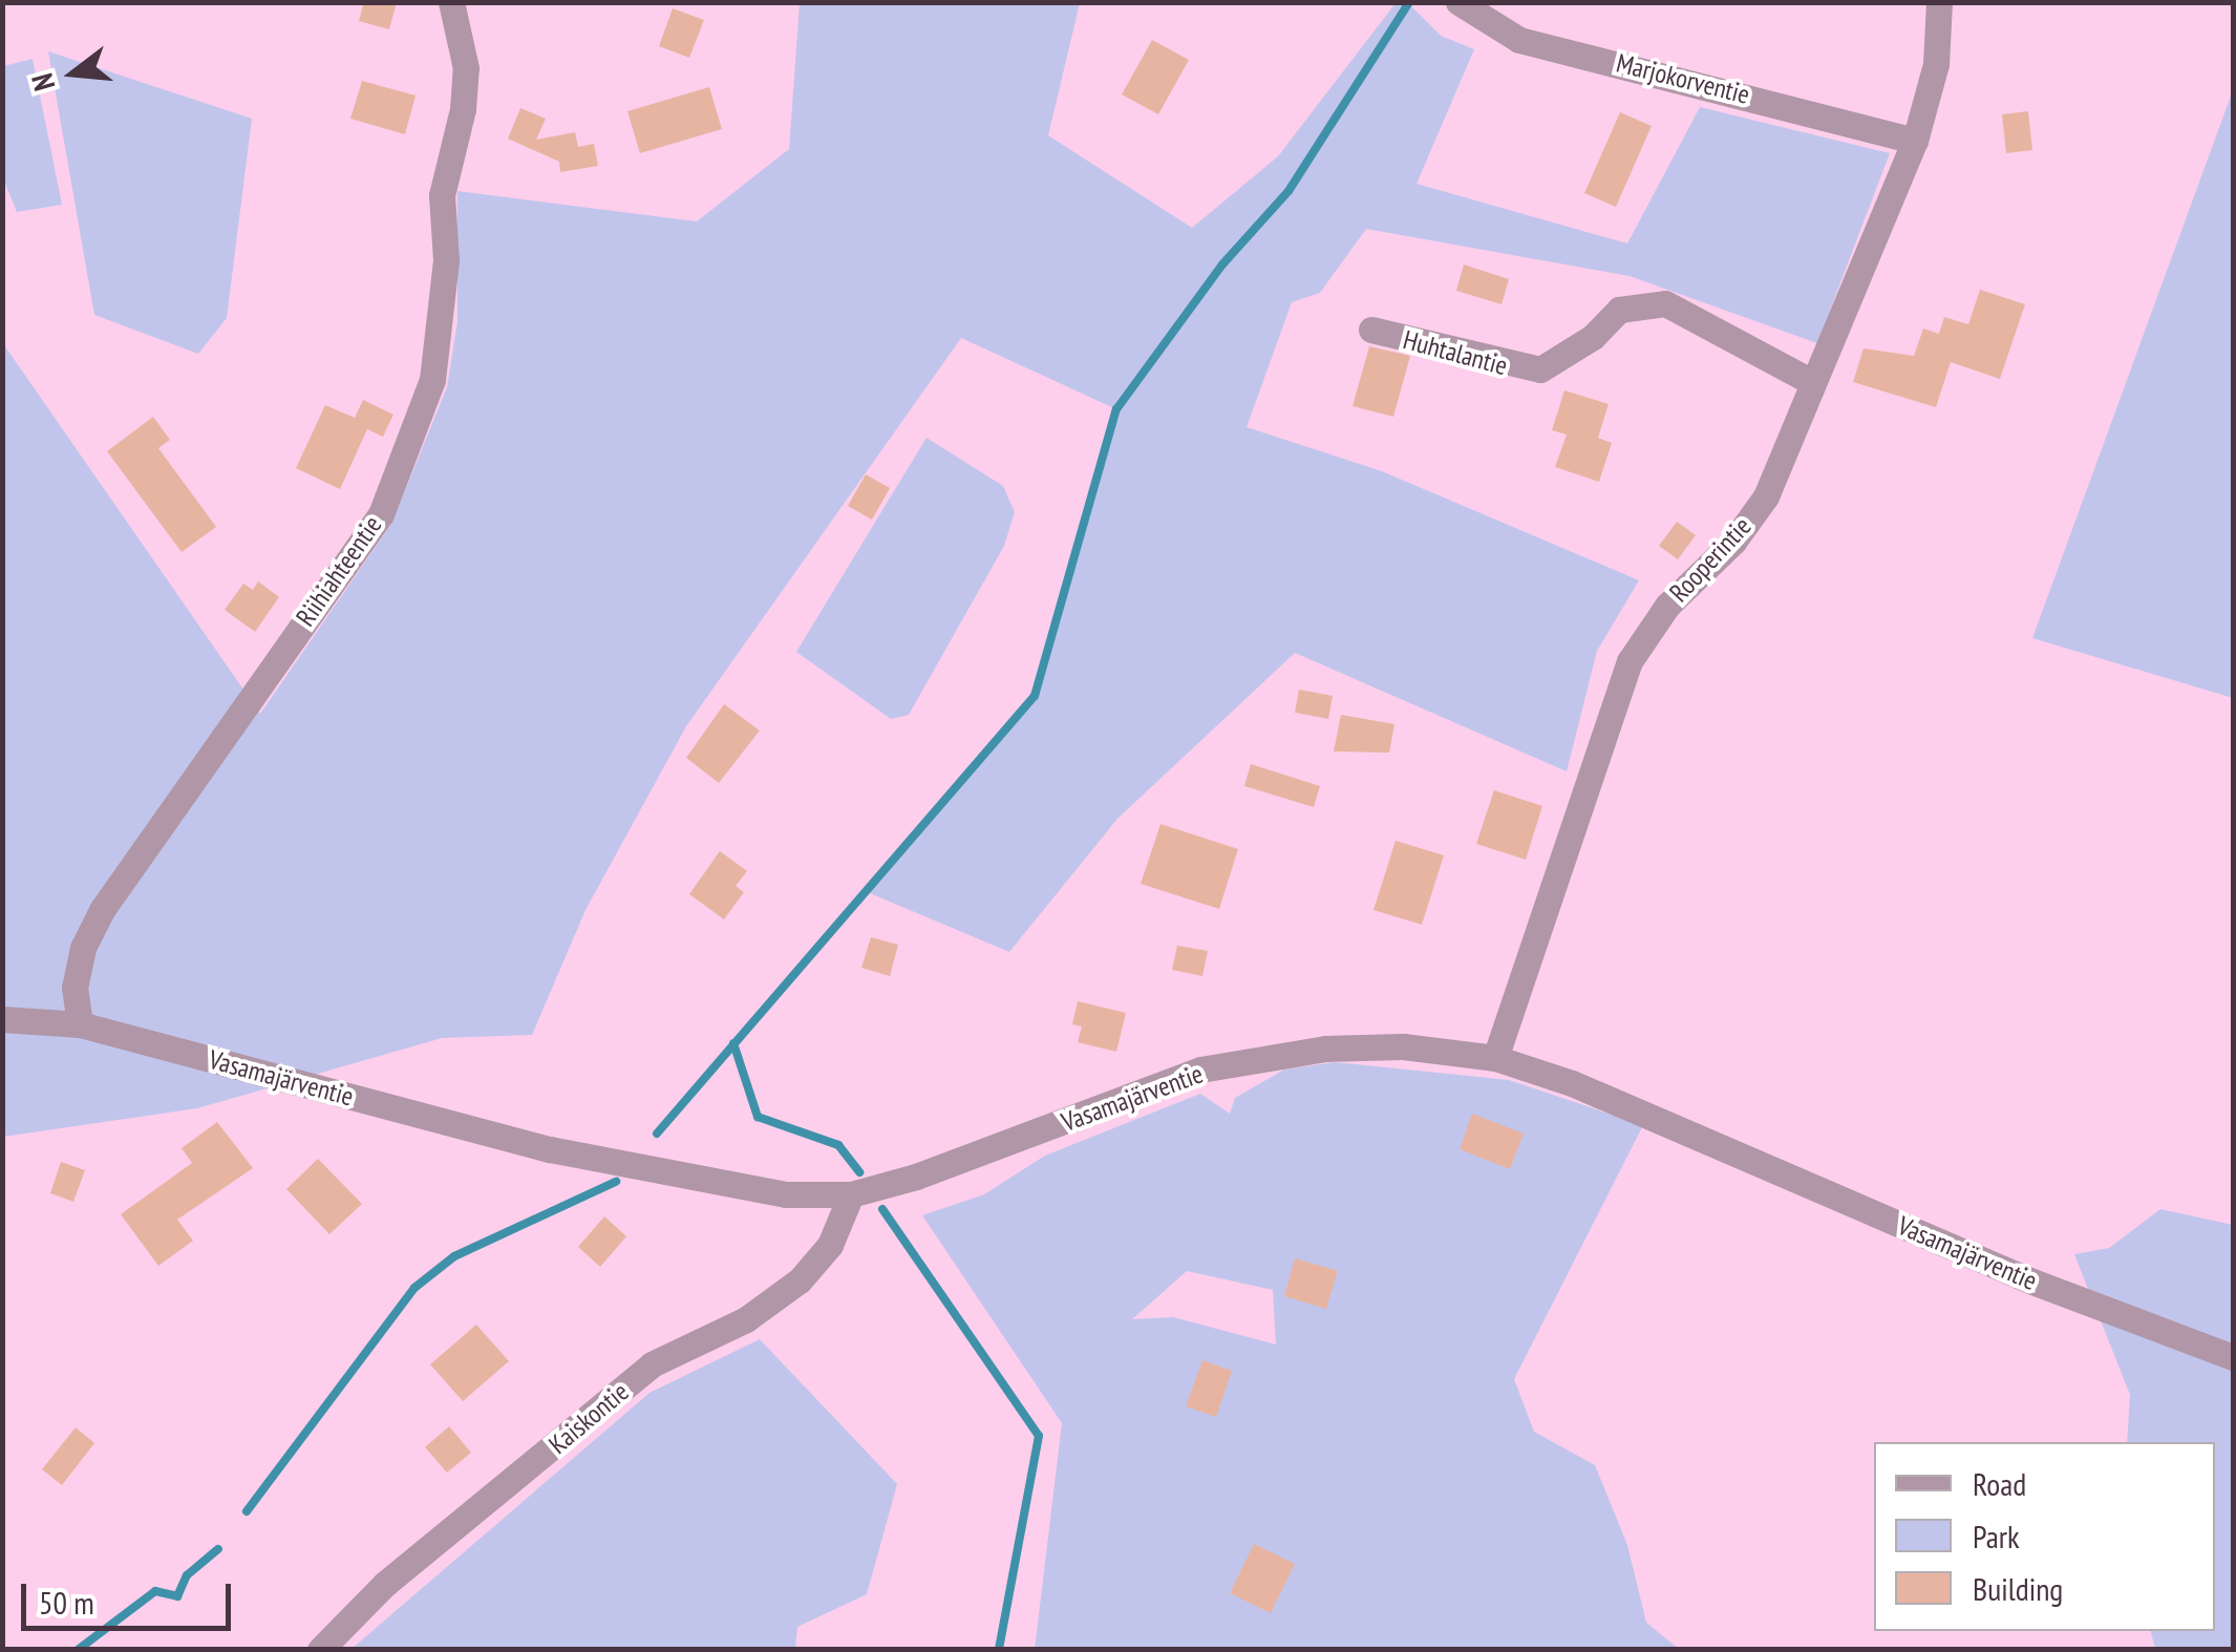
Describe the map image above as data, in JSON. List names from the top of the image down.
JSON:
{
  "streets": {
    "street": [
      "Marjokorventie",
      "Huhtalantie",
      "Rooperintie",
      "Riihiahteentie",
      "Vasamajärventie",
      "Kaiskontie"
    ]
  },
  "crossings": [
    ["Marjokorventie", "Rooperintie"],
    ["Huhtalantie", "Rooperintie"],
    ["Rooperintie", "Vasamajärventie"],
    ["Riihiahteentie", "Vasamajärventie"],
    ["Vasamajärventie", "Kaiskontie"]
  ],
  "legend": ["Road", "Park", "Building"],
  "scale_bar": "50 m",
  "north": "left"
}
